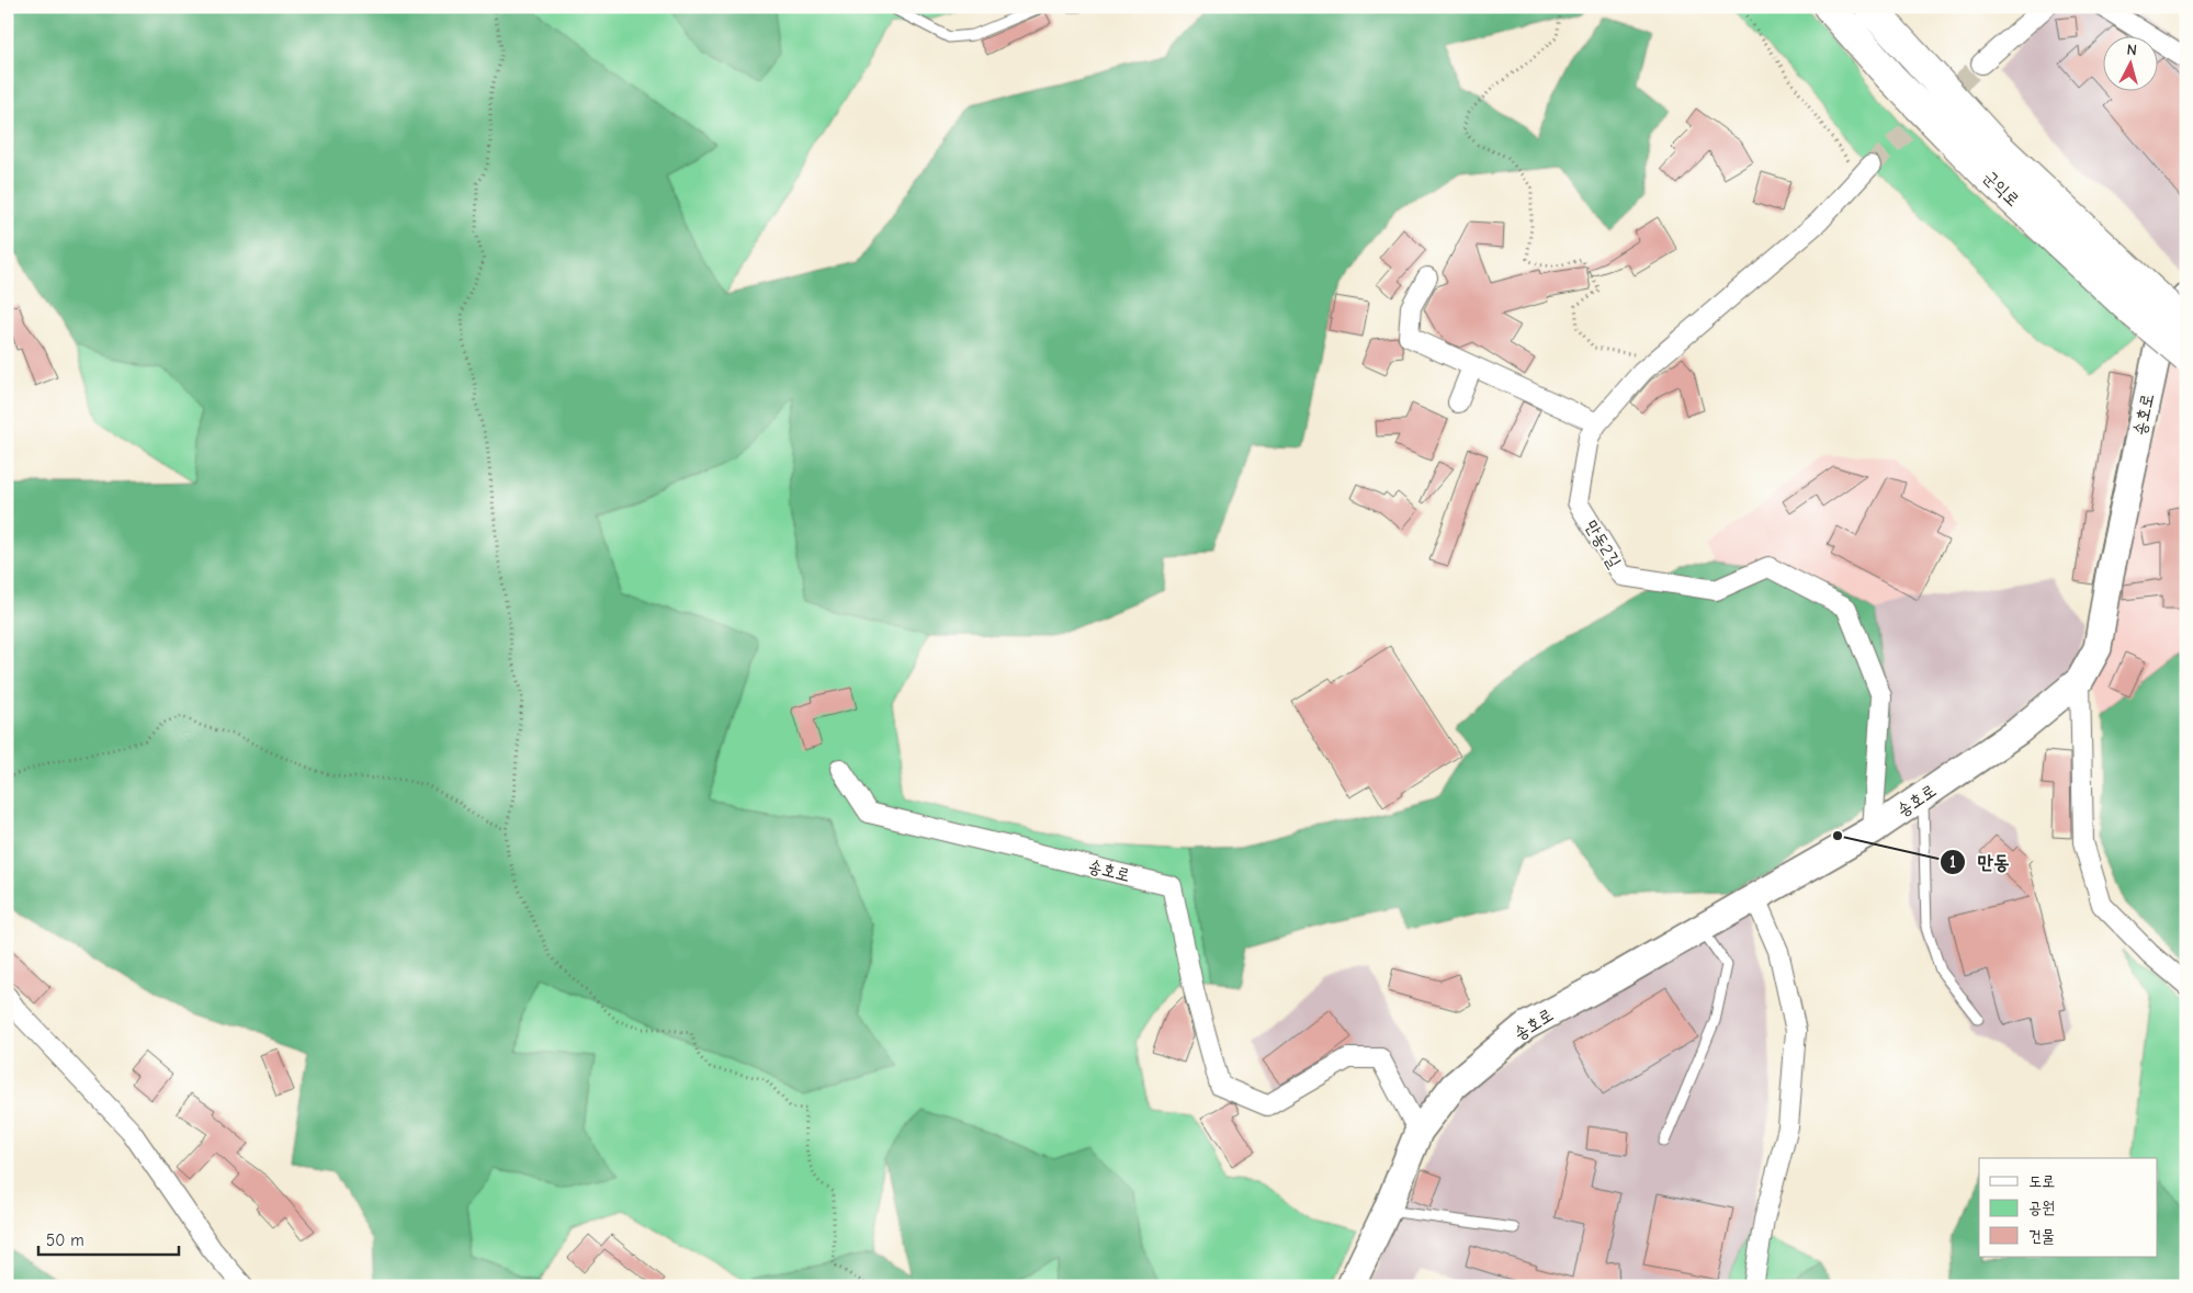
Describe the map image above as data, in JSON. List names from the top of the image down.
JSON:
{
  "streets": {
    "highway": ["군익로"],
    "main road": ["송호로"],
    "street": ["만동2길"]
  },
  "crossings": [
    ["송호로", "만동2길"]
  ],
  "places": ["만동"],
  "legend": ["도로", "공원", "건물"],
  "scale_bar": "50 m",
  "north": "top"
}
